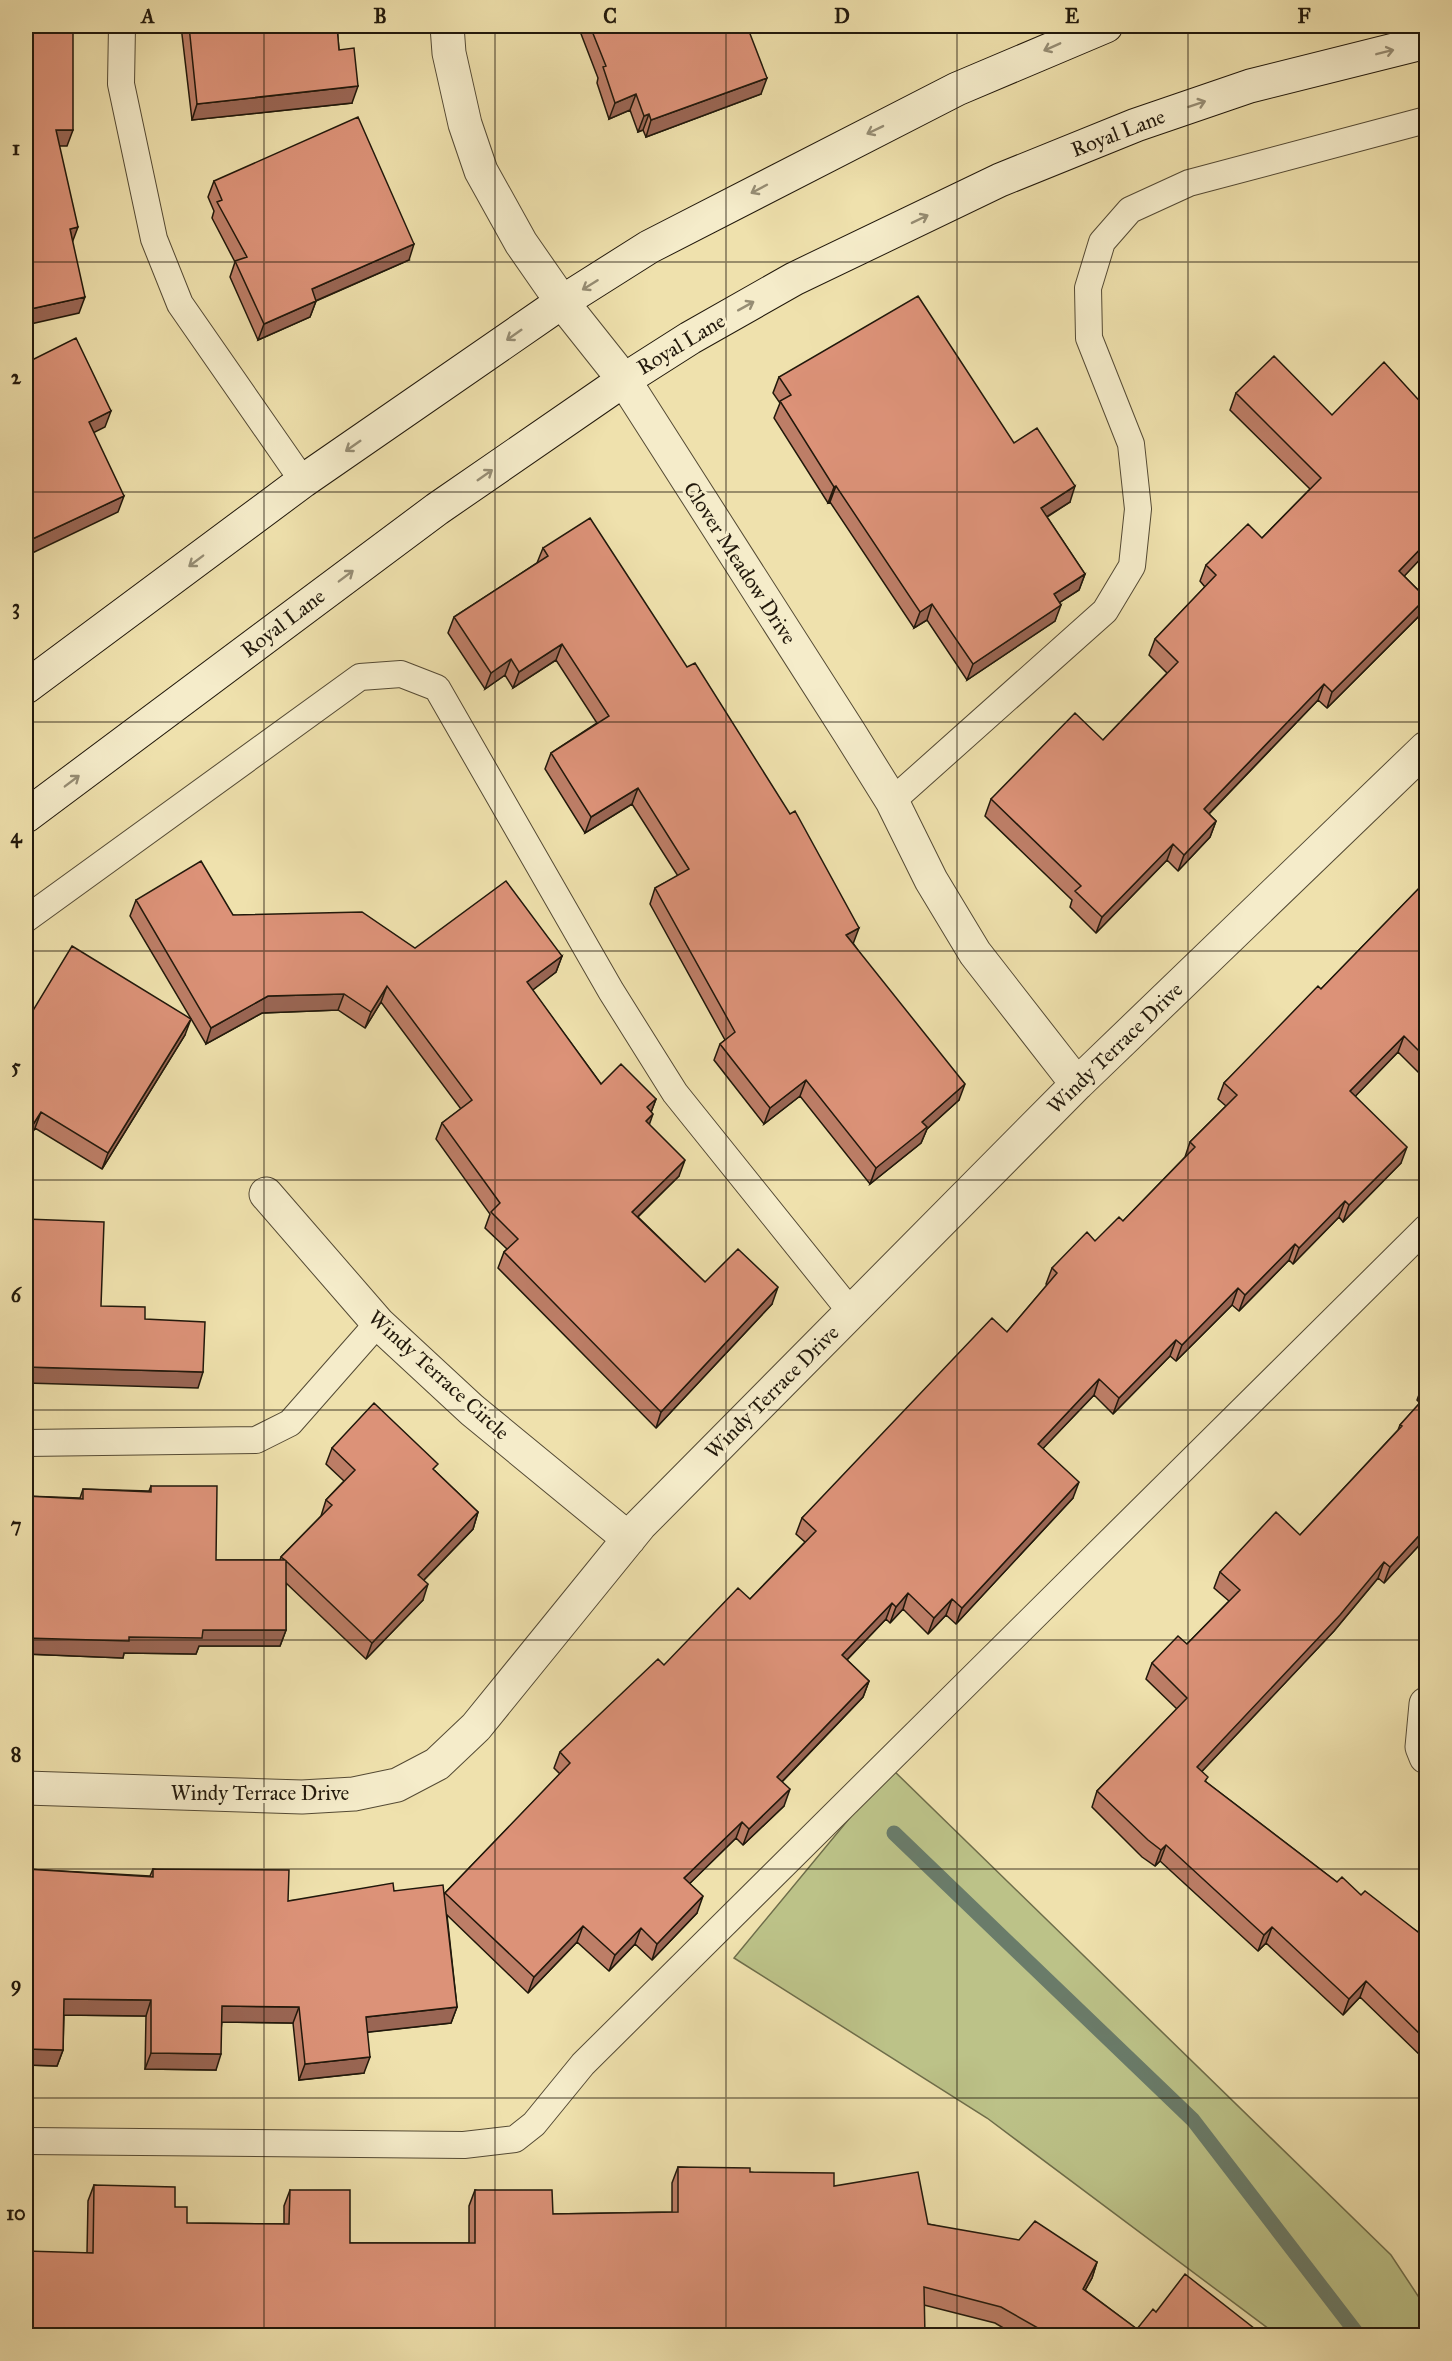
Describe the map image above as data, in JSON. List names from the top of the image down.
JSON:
{
  "streets": {
    "street": [
      "Royal Lane",
      "Clover Meadow Drive",
      "Windy Terrace Drive",
      "Windy Terrace Circle"
    ]
  },
  "crossings": [
    ["Royal Lane", "Clover Meadow Drive"],
    ["Clover Meadow Drive", "Windy Terrace Drive"],
    ["Windy Terrace Drive", "Windy Terrace Circle"]
  ],
  "grid": {
    "columns": [
      "A",
      "B",
      "C",
      "D",
      "E",
      "F"
    ],
    "rows": [
      "1",
      "2",
      "3",
      "4",
      "5",
      "6",
      "7",
      "8",
      "9",
      "10"
    ]
  }
}
